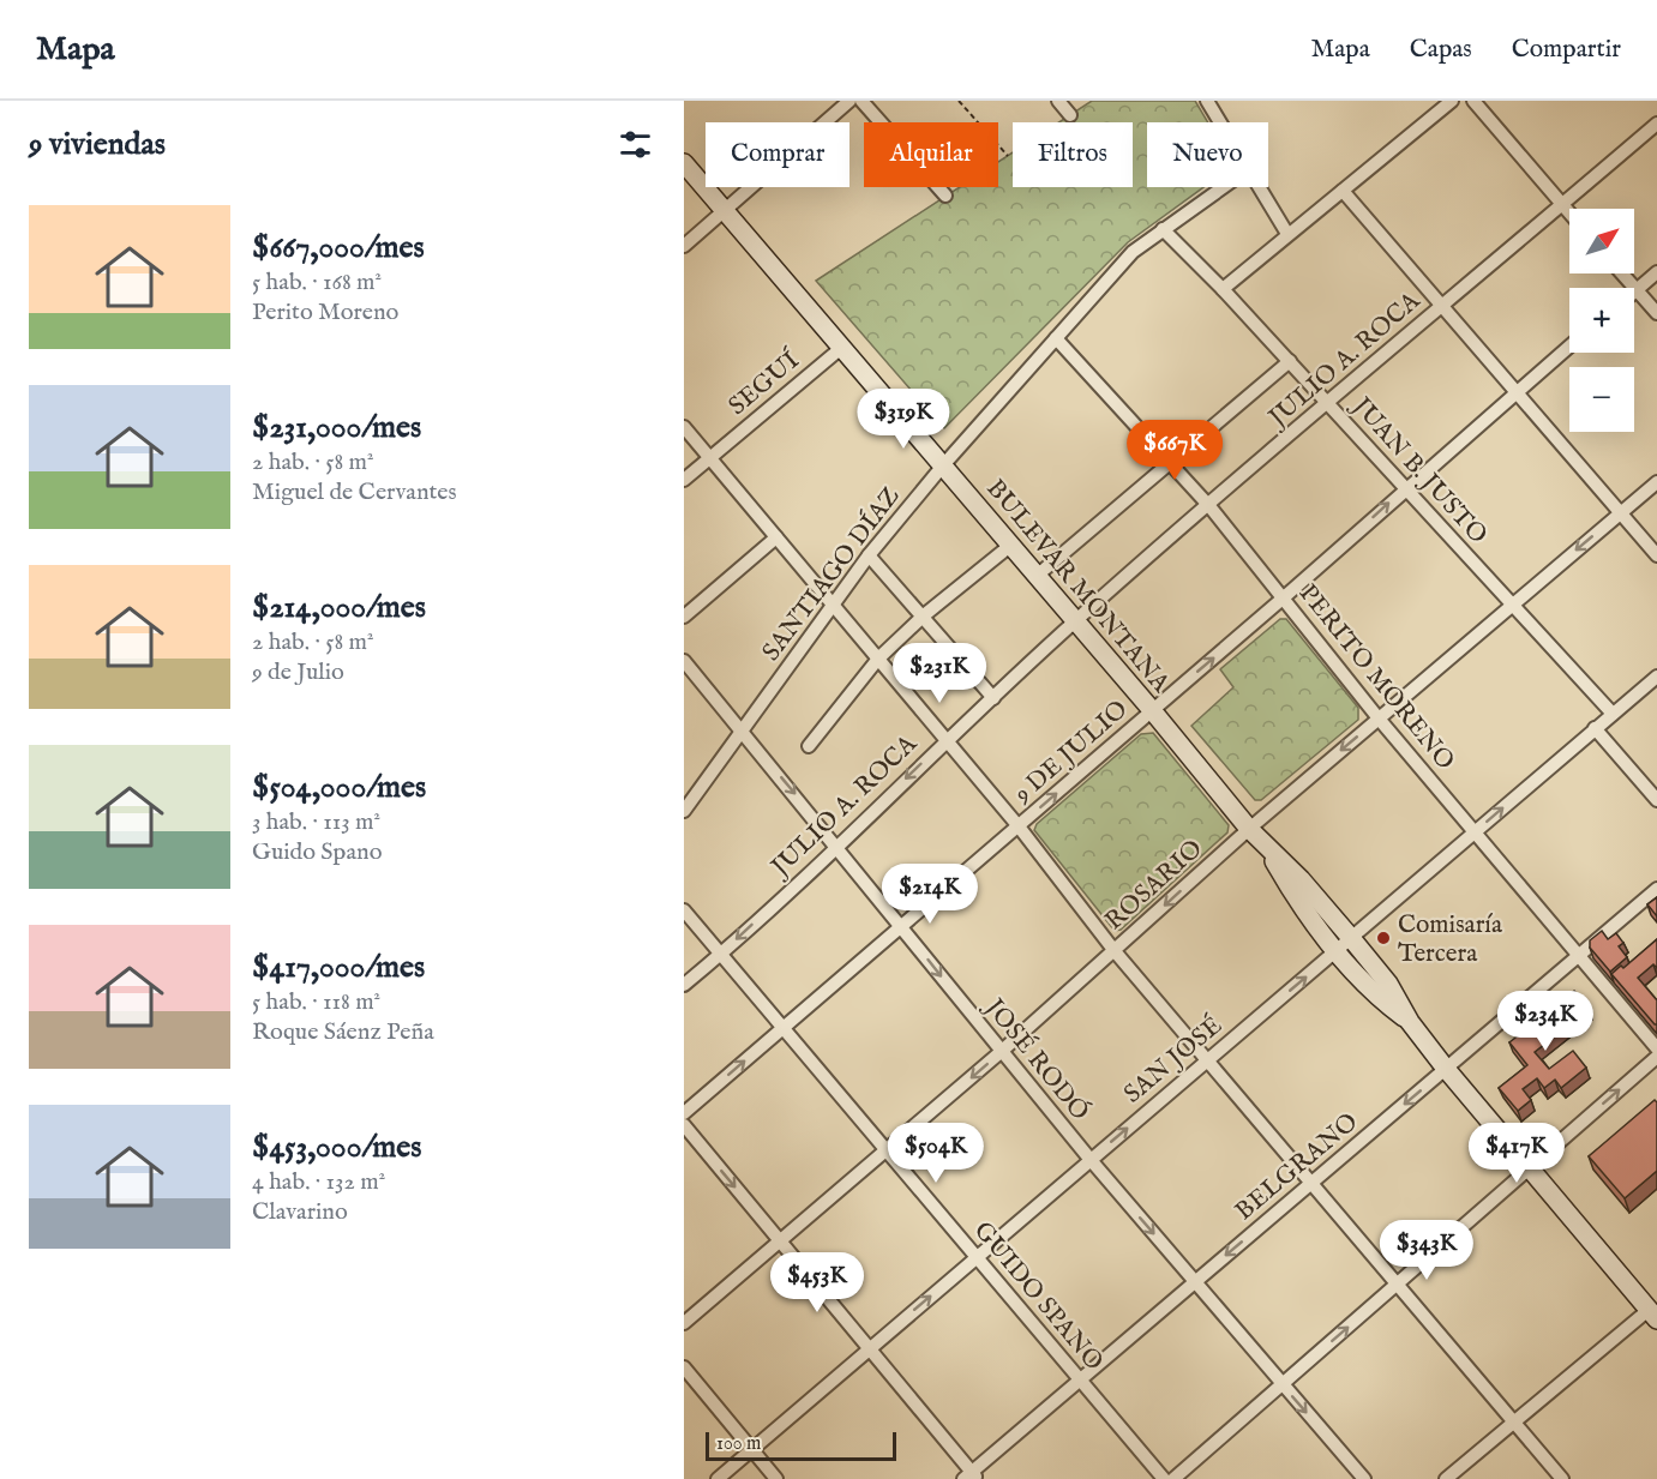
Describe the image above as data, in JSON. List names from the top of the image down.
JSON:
{
  "streets": {
    "main road": ["BULEVAR MONTANA"],
    "street": [
      "JULIO A. ROCA",
      "SEGUÍ",
      "JUAN B. JUSTO",
      "SANTIAGO DÍAZ",
      "PERITO MORENO",
      "9 DE JULIO",
      "ROSARIO",
      "JOSÉ RODÓ",
      "SAN JOSÉ",
      "BELGRANO",
      "GUIDO SPANO"
    ]
  },
  "crossings": [
    ["JULIO A. ROCA", "JUAN B. JUSTO"],
    ["JULIO A. ROCA", "BULEVAR MONTANA"],
    ["JULIO A. ROCA", "PERITO MORENO"],
    ["JULIO A. ROCA", "JOSÉ RODÓ"],
    ["JULIO A. ROCA", "GUIDO SPANO"],
    ["SEGUÍ", "BULEVAR MONTANA"],
    ["JUAN B. JUSTO", "SANTIAGO DÍAZ"],
    ["JUAN B. JUSTO", "9 DE JULIO"],
    ["JUAN B. JUSTO", "ROSARIO"],
    ["JUAN B. JUSTO", "SAN JOSÉ"],
    ["SANTIAGO DÍAZ", "BULEVAR MONTANA"],
    ["SANTIAGO DÍAZ", "PERITO MORENO"],
    ["SANTIAGO DÍAZ", "JOSÉ RODÓ"],
    ["BULEVAR MONTANA", "9 DE JULIO"],
    ["BULEVAR MONTANA", "ROSARIO"],
    ["BULEVAR MONTANA", "SAN JOSÉ"],
    ["BULEVAR MONTANA", "BELGRANO"],
    ["PERITO MORENO", "9 DE JULIO"],
    ["PERITO MORENO", "ROSARIO"],
    ["PERITO MORENO", "SAN JOSÉ"],
    ["PERITO MORENO", "BELGRANO"],
    ["9 DE JULIO", "JOSÉ RODÓ"],
    ["9 DE JULIO", "GUIDO SPANO"],
    ["ROSARIO", "JOSÉ RODÓ"],
    ["ROSARIO", "GUIDO SPANO"],
    ["JOSÉ RODÓ", "SAN JOSÉ"],
    ["JOSÉ RODÓ", "BELGRANO"],
    ["SAN JOSÉ", "GUIDO SPANO"],
    ["BELGRANO", "GUIDO SPANO"]
  ],
  "one_way": [
    "9 DE JULIO",
    "ROSARIO",
    "JOSÉ RODÓ",
    "SAN JOSÉ",
    "BELGRANO"
  ],
  "places": ["Comisaría Tercera"],
  "scale_bar": "100 m",
  "north": "top right",
  "page": {
    "header": "Mapa",
    "nav": ["Mapa", "Capas", "Compartir"],
    "heading": "9 viviendas",
    "chip": [
      "Comprar",
      "Alquilar",
      "Filtros",
      "Nuevo"
    ],
    "list": [
      {
        "name": "$667,000/mes",
        "note": "5 hab. · 168 m² · Perito Moreno"
      },
      {
        "name": "$231,000/mes",
        "note": "2 hab. · 58 m² · Miguel de Cervantes"
      },
      {
        "name": "$214,000/mes",
        "note": "2 hab. · 58 m² · 9 de Julio"
      },
      {
        "name": "$504,000/mes",
        "note": "3 hab. · 113 m² · Guido Spano"
      },
      {
        "name": "$417,000/mes",
        "note": "5 hab. · 118 m² · Roque Sáenz Peña"
      },
      {
        "name": "$453,000/mes",
        "note": "4 hab. · 132 m² · Clavarino"
      }
    ],
    "map_buttons": ["+", "−"],
    "price": [
      "$319K",
      "$667K",
      "$231K",
      "$214K",
      "$234K",
      "$504K",
      "$417K",
      "$343K",
      "$453K"
    ],
    "scale": "100 m"
  }
}
